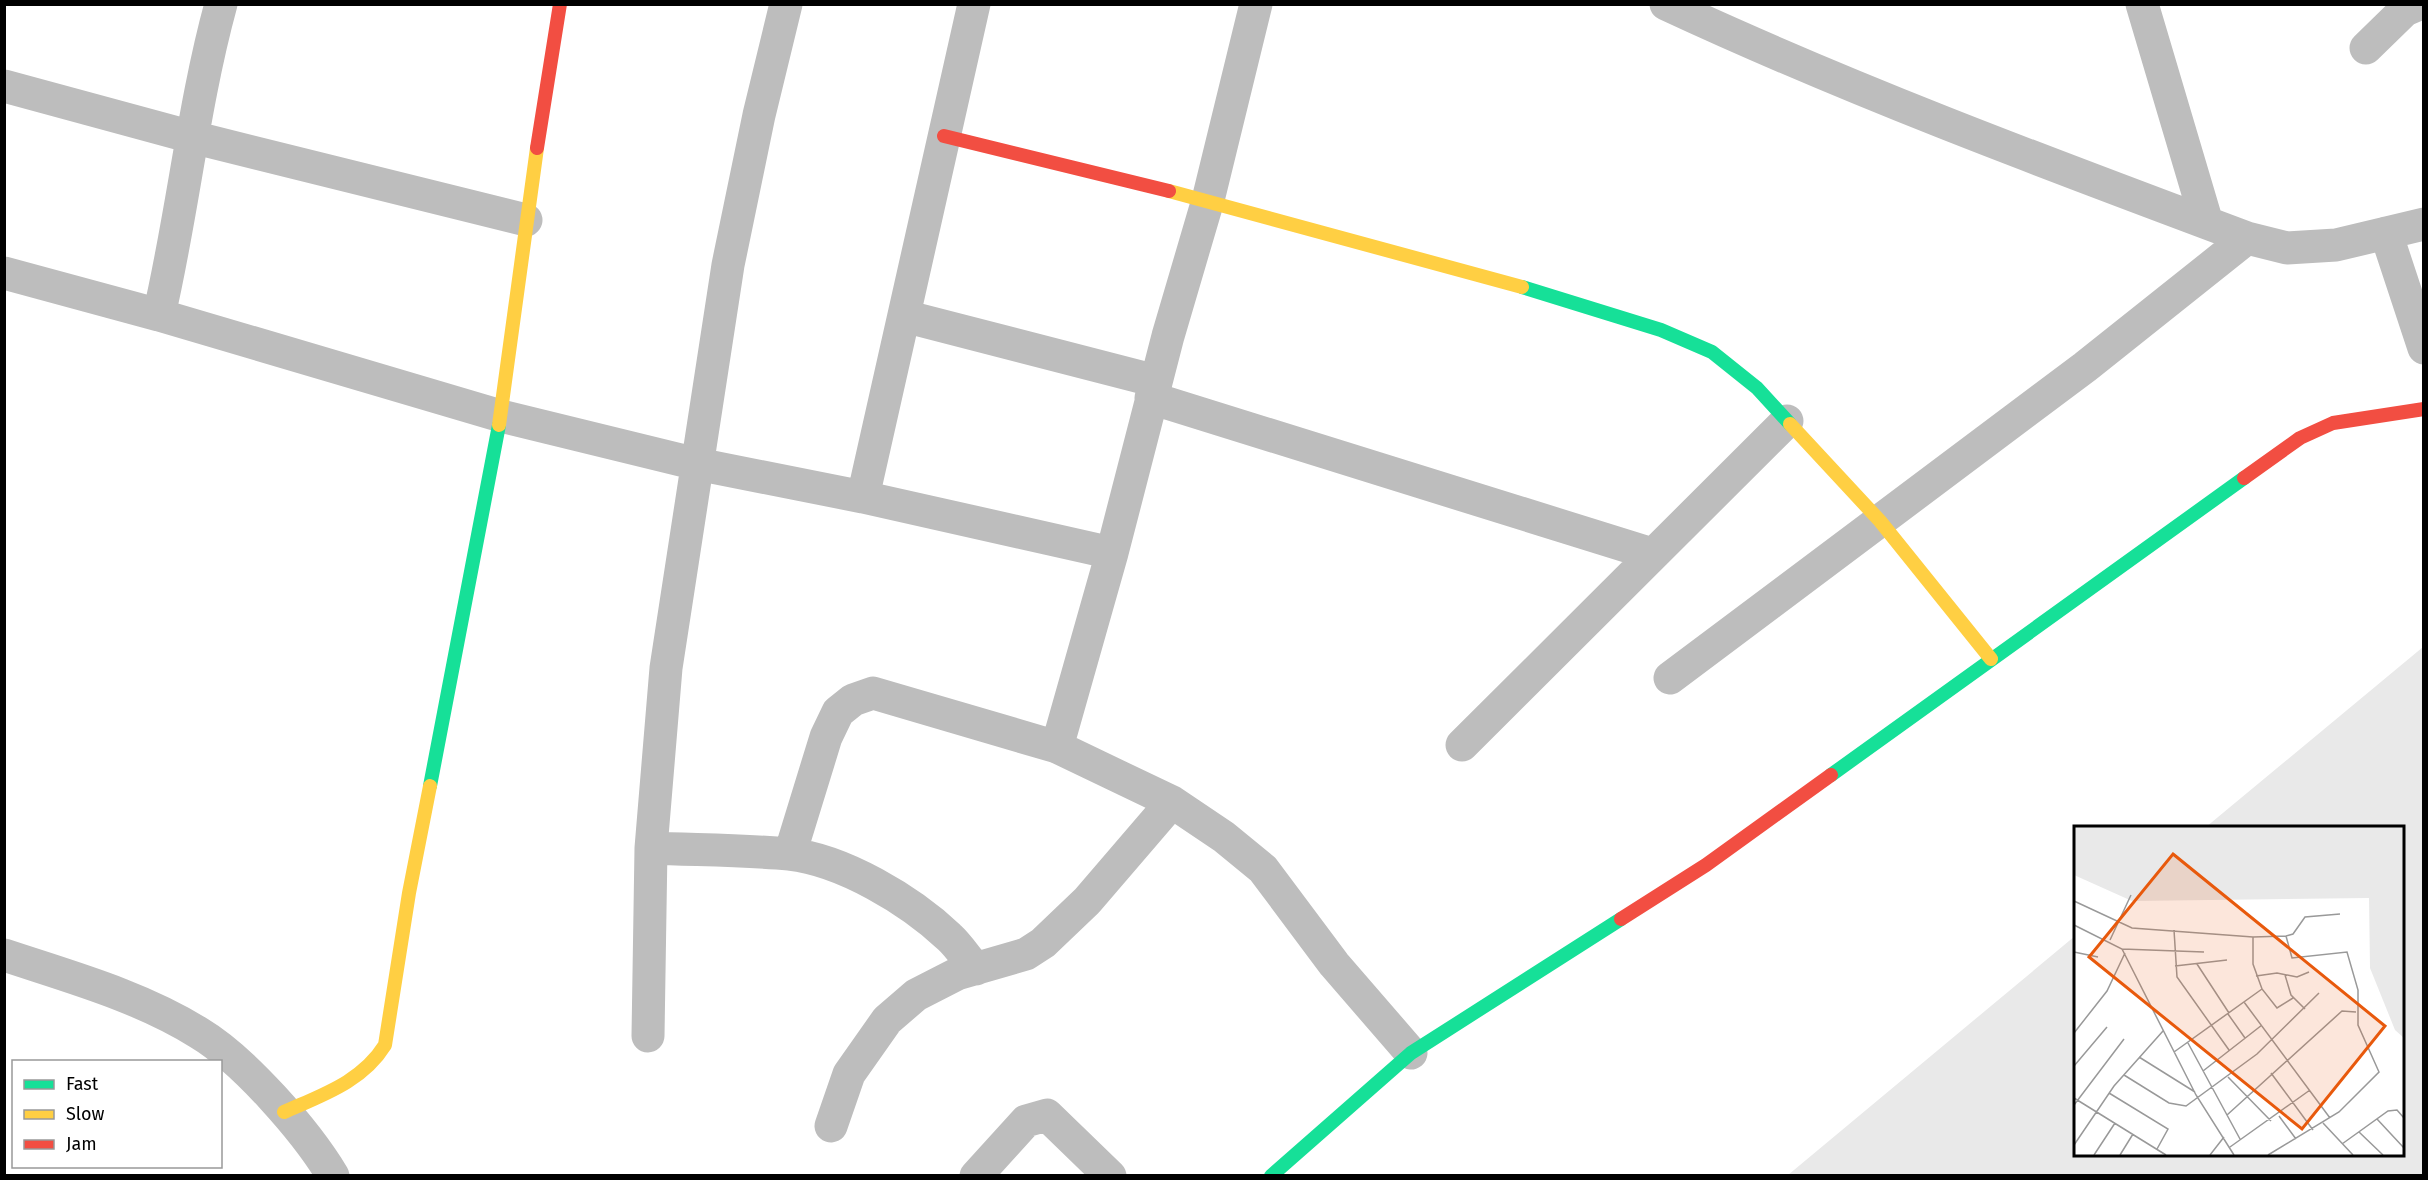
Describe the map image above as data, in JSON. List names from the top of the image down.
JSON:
{
  "legend": ["Fast", "Slow", "Jam"]
}
